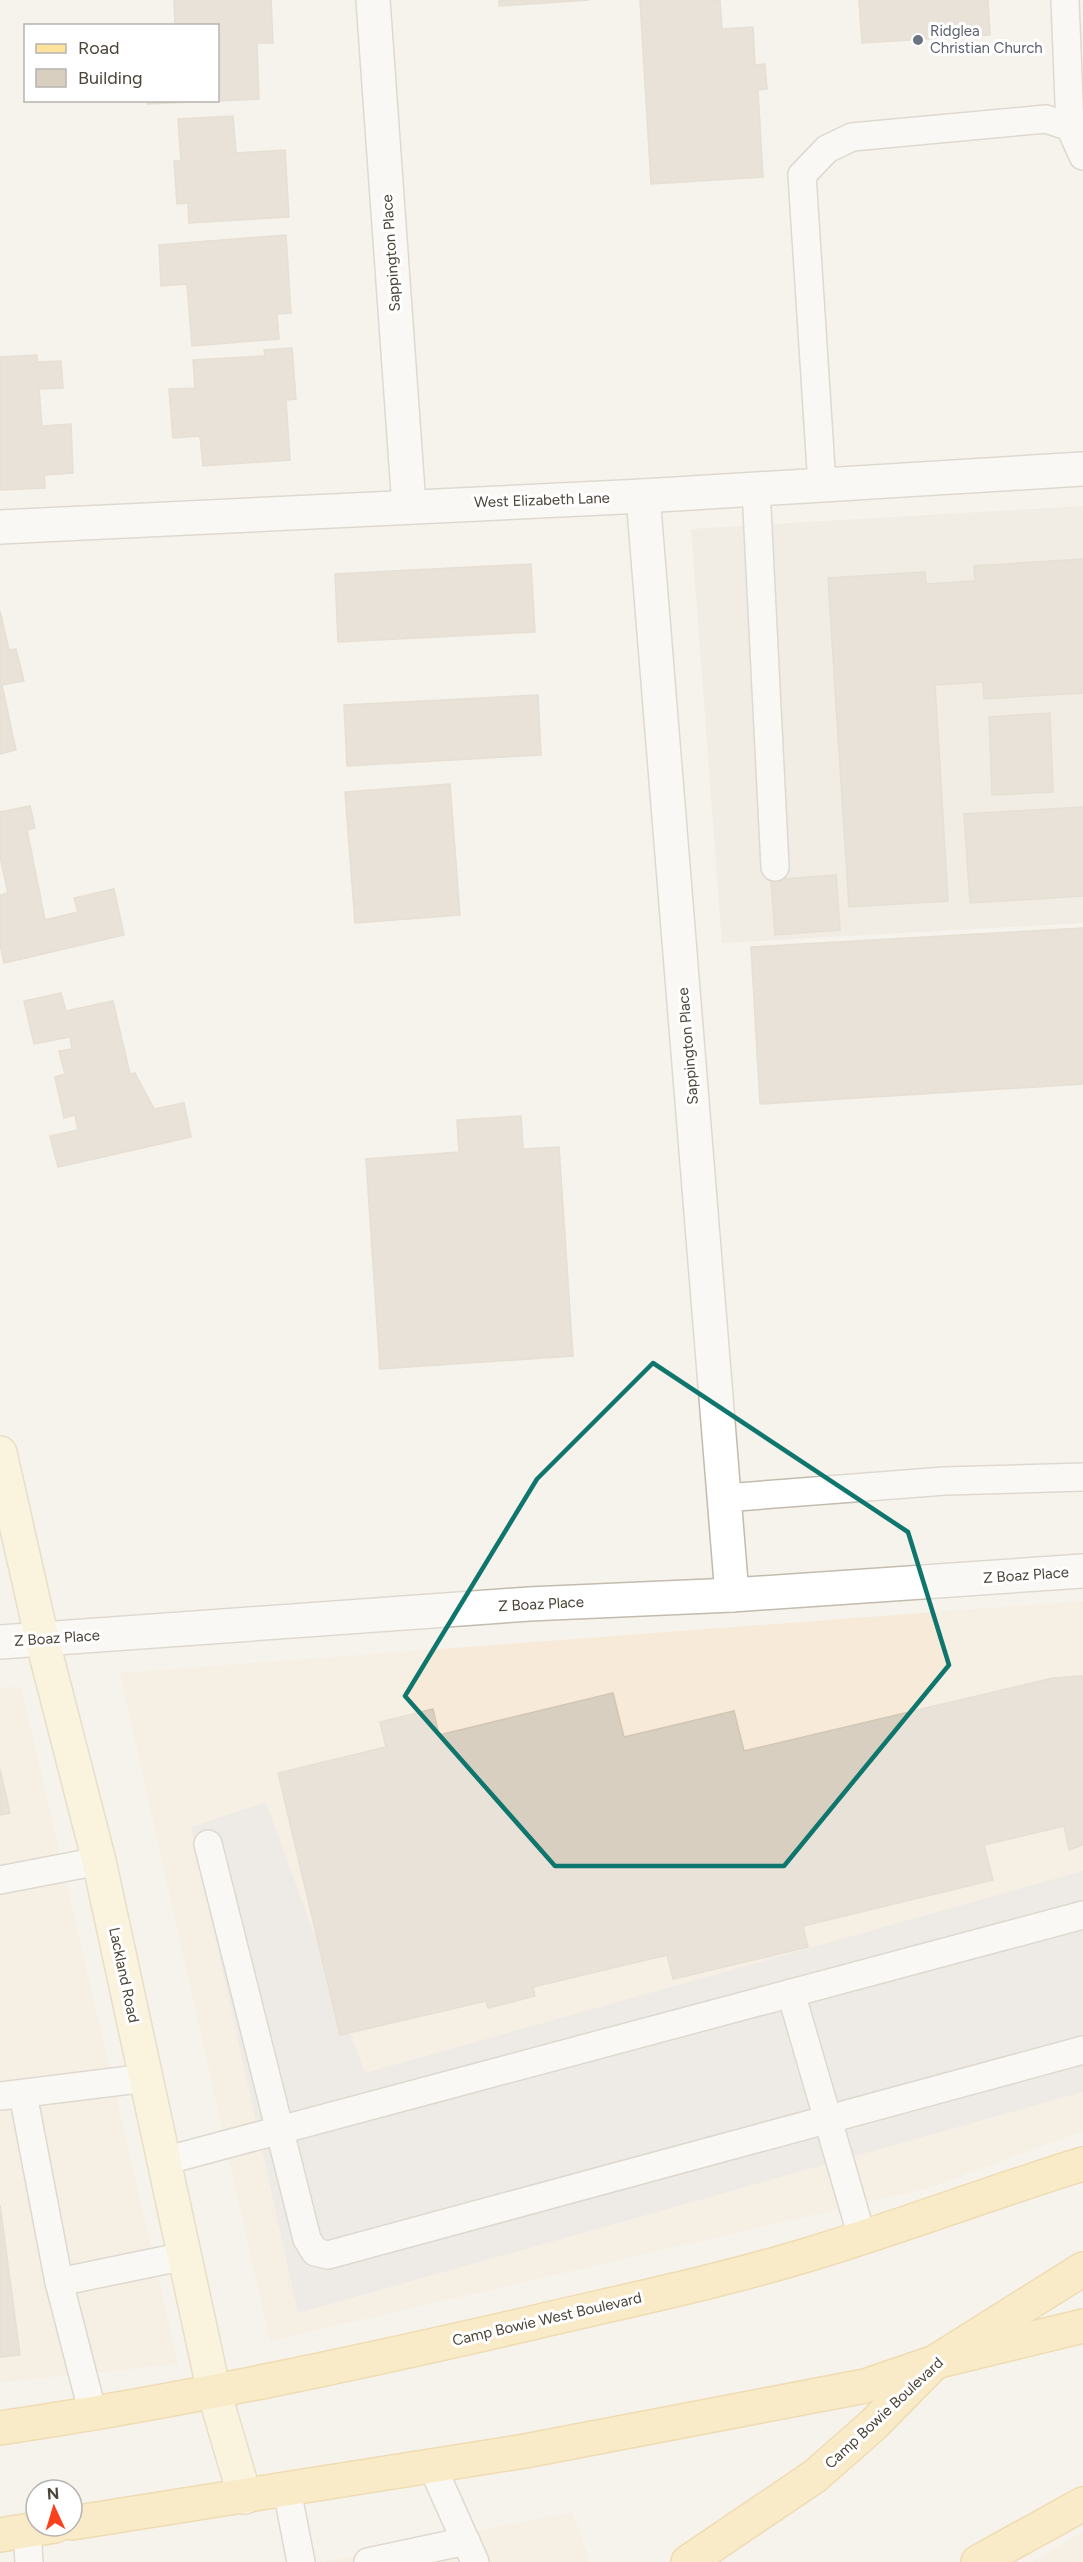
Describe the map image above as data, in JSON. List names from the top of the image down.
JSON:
{
  "streets": {
    "main road": ["Camp Bowie West Boulevard", "Camp Bowie Boulevard"],
    "street": [
      "Sappington Place",
      "West Elizabeth Lane",
      "Z Boaz Place",
      "Lackland Road"
    ]
  },
  "crossings": [
    ["Sappington Place", "West Elizabeth Lane"],
    ["Sappington Place", "Z Boaz Place"],
    ["Z Boaz Place", "Lackland Road"],
    ["Lackland Road", "Camp Bowie West Boulevard"]
  ],
  "places": ["Ridglea Christian Church"],
  "legend": ["Road", "Building"],
  "north": "top"
}
